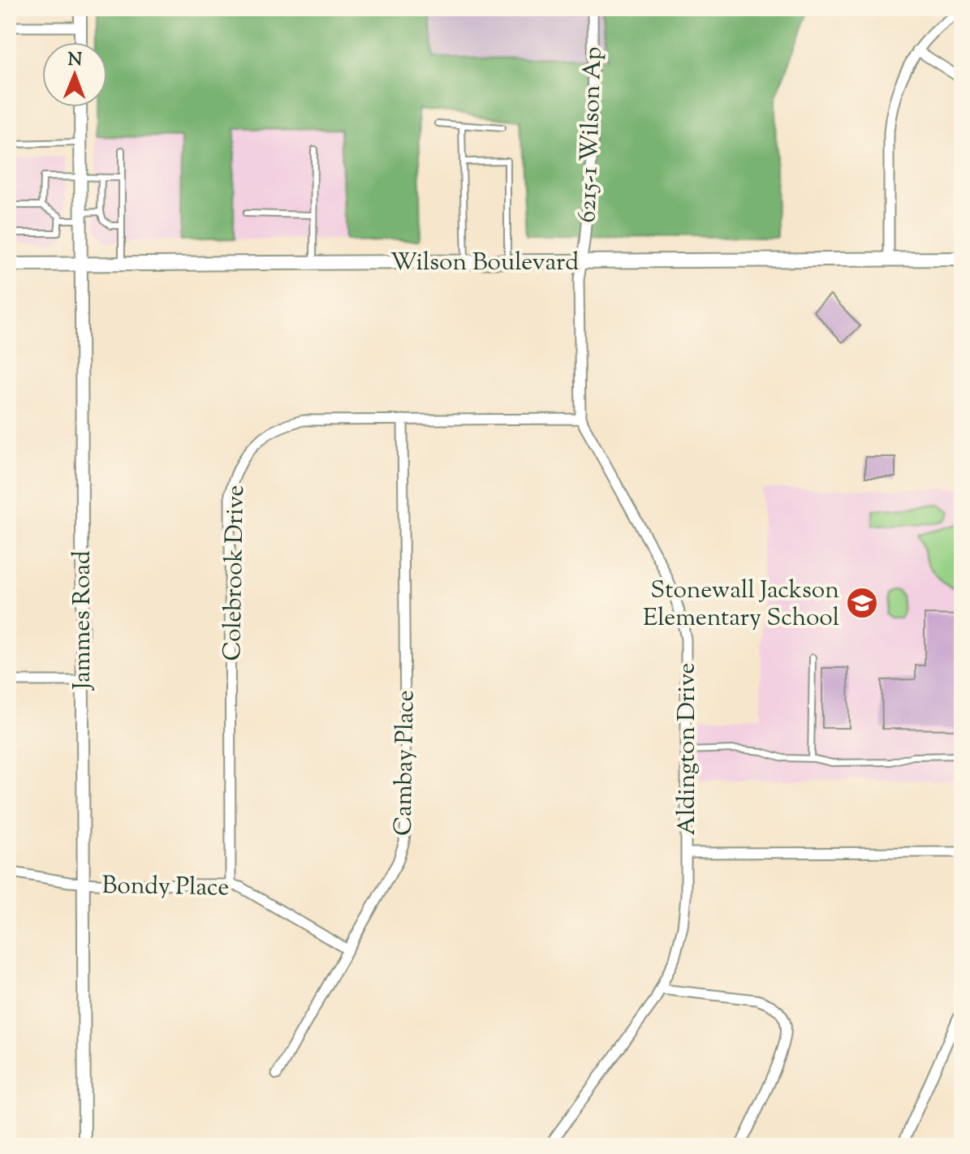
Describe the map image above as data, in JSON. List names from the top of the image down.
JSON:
{
  "streets": {
    "main road": ["Wilson Boulevard"],
    "street": [
      "6215-1 Wilson Ap",
      "Colebrook Drive",
      "Jammes Road",
      "Aldington Drive",
      "Cambay Place",
      "Bondy Place"
    ]
  },
  "crossings": [
    ["6215-1 Wilson Ap", "Wilson Boulevard"],
    ["6215-1 Wilson Ap", "Aldington Drive"],
    ["Wilson Boulevard", "Jammes Road"],
    ["Wilson Boulevard", "Aldington Drive"],
    ["Colebrook Drive", "Aldington Drive"],
    ["Colebrook Drive", "Cambay Place"],
    ["Colebrook Drive", "Bondy Place"],
    ["Jammes Road", "Bondy Place"],
    ["Cambay Place", "Bondy Place"]
  ],
  "places": {
    "school or university": ["Stonewall Jackson Elementary School"]
  },
  "north": "top"
}
